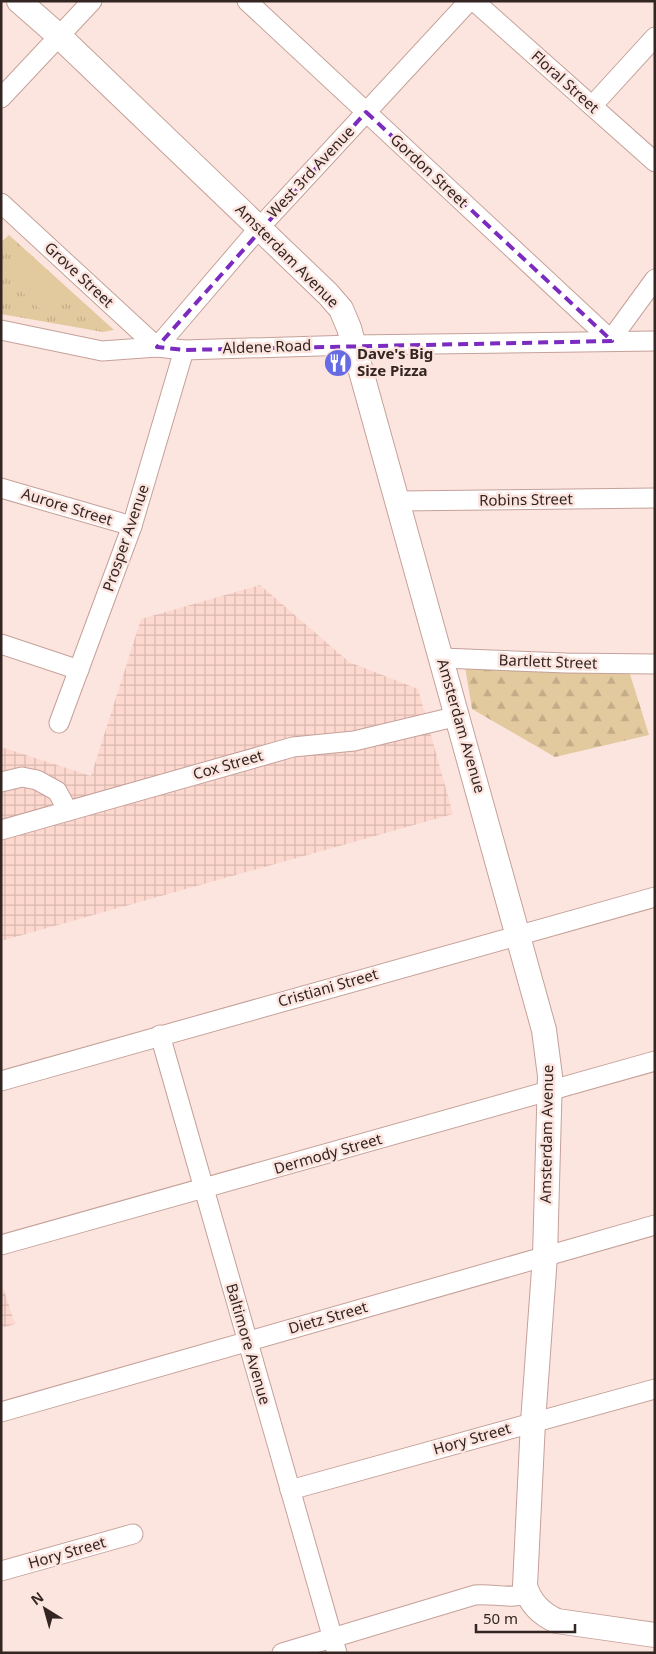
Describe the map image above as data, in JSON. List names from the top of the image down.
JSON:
{
  "streets": {
    "main road": ["Amsterdam Avenue"],
    "street": [
      "Floral Street",
      "Gordon Street",
      "West 3rd Avenue",
      "Grove Street",
      "Aldene Road",
      "Robins Street",
      "Aurore Street",
      "Prosper Avenue",
      "Bartlett Street",
      "Cox Street",
      "Cristiani Street",
      "Dermody Street",
      "Dietz Street",
      "Baltimore Avenue",
      "Hory Street"
    ]
  },
  "crossings": [
    ["Gordon Street", "West 3rd Avenue"],
    ["Gordon Street", "Aldene Road"],
    ["West 3rd Avenue", "Amsterdam Avenue"],
    ["West 3rd Avenue", "Grove Street"],
    ["West 3rd Avenue", "Aldene Road"],
    ["Amsterdam Avenue", "Aldene Road"],
    ["Amsterdam Avenue", "Robins Street"],
    ["Amsterdam Avenue", "Bartlett Street"],
    ["Amsterdam Avenue", "Cox Street"],
    ["Amsterdam Avenue", "Cristiani Street"],
    ["Amsterdam Avenue", "Dermody Street"],
    ["Amsterdam Avenue", "Dietz Street"],
    ["Amsterdam Avenue", "Hory Street"],
    ["Grove Street", "Aldene Road"],
    ["Aldene Road", "Prosper Avenue"],
    ["Aurore Street", "Prosper Avenue"],
    ["Cristiani Street", "Baltimore Avenue"],
    ["Dermody Street", "Baltimore Avenue"],
    ["Dietz Street", "Baltimore Avenue"],
    ["Baltimore Avenue", "Hory Street"]
  ],
  "places": {
    "restaurant": ["Dave's Big Size Pizza"]
  },
  "scale_bar": "50 m",
  "north": "top left"
}
